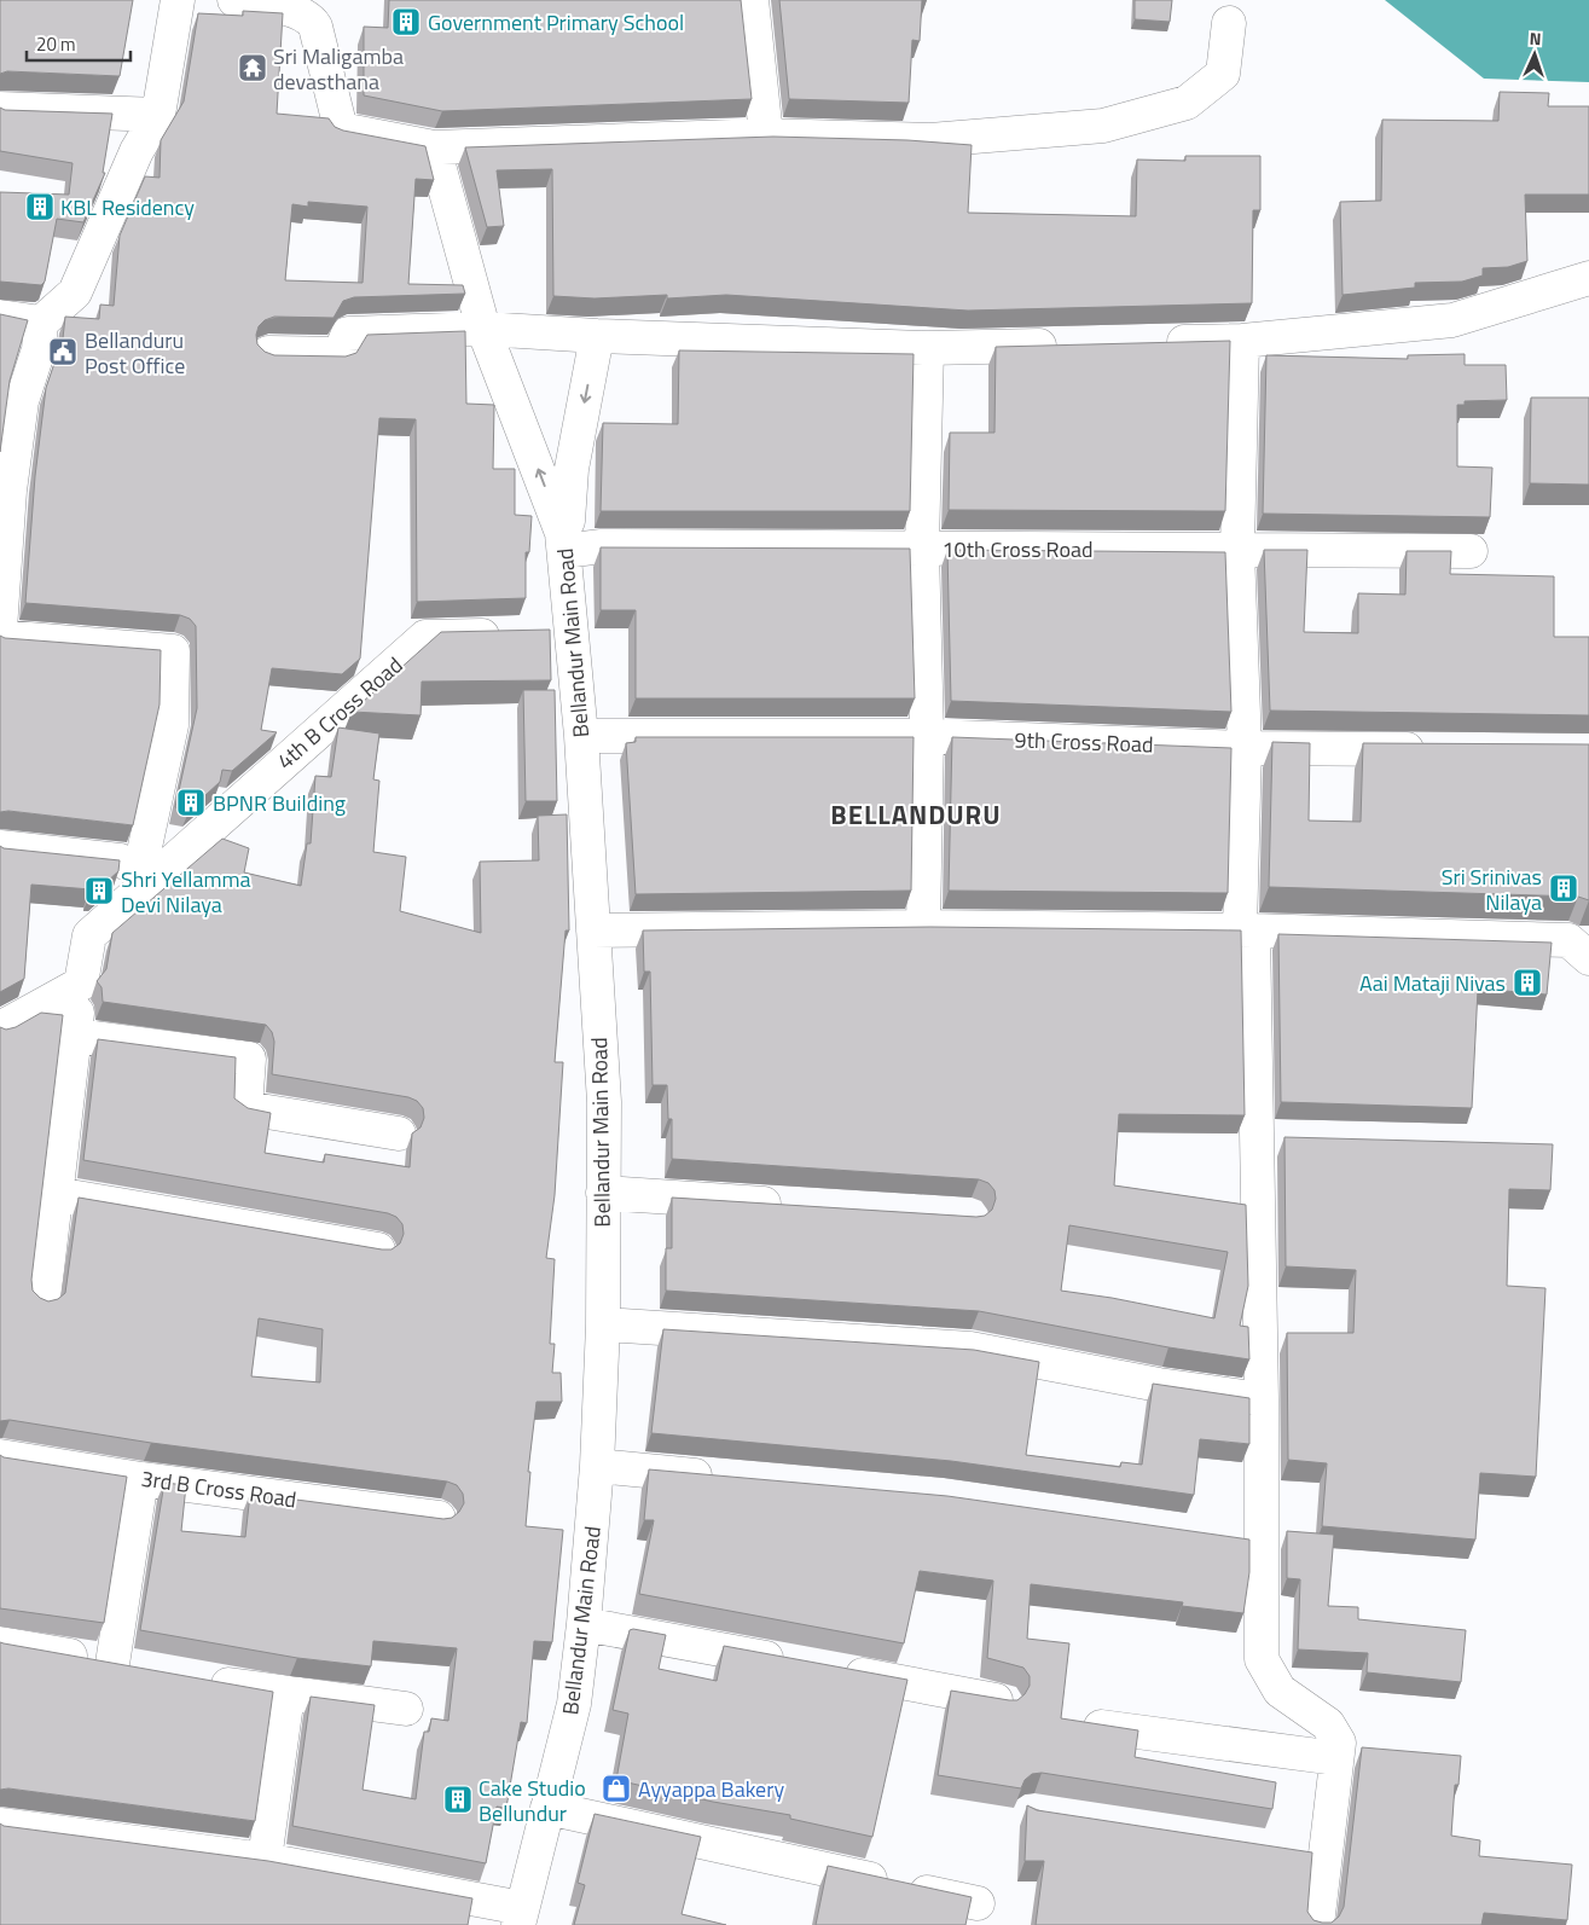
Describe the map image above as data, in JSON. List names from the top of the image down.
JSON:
{
  "streets": {
    "street": [
      "10th Cross Road",
      "Bellandur Main Road",
      "4th B Cross Road",
      "9th Cross Road",
      "3rd B Cross Road"
    ]
  },
  "crossings": [
    ["10th Cross Road", "Bellandur Main Road"],
    ["Bellandur Main Road", "4th B Cross Road"],
    ["Bellandur Main Road", "9th Cross Road"]
  ],
  "districts": ["BELLANDURU"],
  "places": {
    "building": [
      "Government Primary School",
      "KBL Residency",
      "BPNR Building",
      "Sri Srinivas Nilaya",
      "Shri Yellamma Devi Nilaya",
      "Aai Mataji Nivas",
      "Cake Studio Bellundur"
    ],
    "temple": ["Sri Maligamba devasthana"],
    "public building": ["Bellanduru Post Office"],
    "shop": ["Ayyappa Bakery"]
  },
  "scale_bar": "20 m",
  "north": "top"
}
